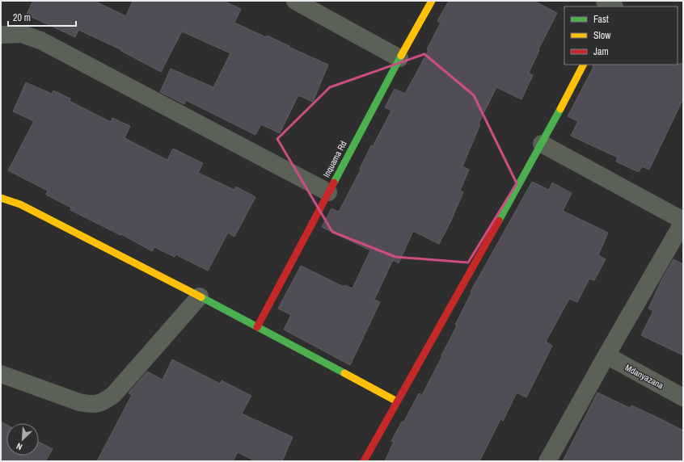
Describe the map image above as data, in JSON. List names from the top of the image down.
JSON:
{
  "streets": {
    "street": ["Inquama Rd", "Mdanyazana"]
  },
  "legend": ["Fast", "Slow", "Jam"],
  "scale_bar": "20 m",
  "north": "bottom left"
}
